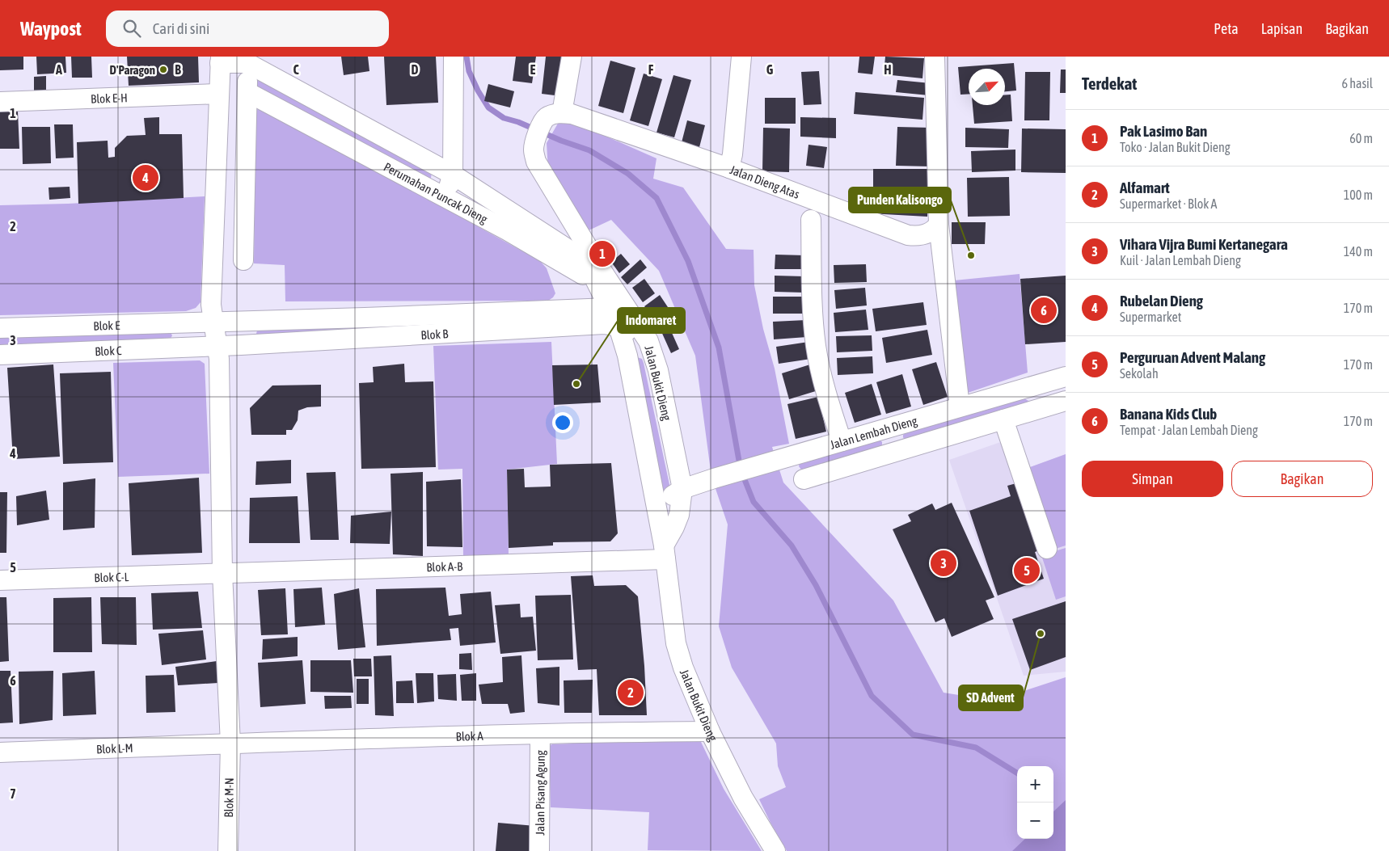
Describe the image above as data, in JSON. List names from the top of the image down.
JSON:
{
  "streets": {
    "street": [
      "Blok E-H",
      "Jalan Dieng Atas",
      "Perumahan Puncak Dieng",
      "Blok E",
      "Blok B",
      "Blok C",
      "Jalan Bukit Dieng",
      "Jalan Lembah Dieng",
      "Blok A-B",
      "Blok C-L",
      "Blok A",
      "Blok L-M",
      "Jalan Pisang Agung",
      "Blok M-N"
    ]
  },
  "crossings": [
    ["Blok E-H", "Perumahan Puncak Dieng"],
    ["Jalan Dieng Atas", "Jalan Bukit Dieng"],
    ["Perumahan Puncak Dieng", "Blok E"],
    ["Perumahan Puncak Dieng", "Blok B"],
    ["Perumahan Puncak Dieng", "Blok C"],
    ["Perumahan Puncak Dieng", "Jalan Bukit Dieng"],
    ["Perumahan Puncak Dieng", "Blok A-B"],
    ["Perumahan Puncak Dieng", "Blok C-L"],
    ["Perumahan Puncak Dieng", "Blok M-N"],
    ["Blok E", "Jalan Bukit Dieng"],
    ["Blok B", "Blok C"],
    ["Blok B", "Jalan Bukit Dieng"],
    ["Jalan Bukit Dieng", "Jalan Lembah Dieng"],
    ["Jalan Bukit Dieng", "Blok A-B"],
    ["Jalan Bukit Dieng", "Blok A"],
    ["Blok A-B", "Blok C-L"],
    ["Blok A-B", "Blok M-N"],
    ["Blok C-L", "Blok M-N"],
    ["Blok A", "Blok L-M"],
    ["Blok A", "Jalan Pisang Agung"],
    ["Blok A", "Blok M-N"],
    ["Blok L-M", "Blok M-N"]
  ],
  "places": [
    "D'Paragon",
    "Punden Kalisongo",
    "Indomaret",
    "SD Advent"
  ],
  "north": "top right",
  "page": {
    "header": "Waypost",
    "search": "Cari di sini",
    "nav": ["Peta", "Lapisan", "Bagikan"],
    "heading": ["Terdekat", "6 hasil"],
    "list": [
      {
        "mark": "1",
        "name": "Pak Lasimo Ban",
        "note": "Toko · Jalan Bukit Dieng",
        "value": "60 m"
      },
      {
        "mark": "2",
        "name": "Alfamart",
        "note": "Supermarket · Blok A",
        "value": "100 m"
      },
      {
        "mark": "3",
        "name": "Vihara Vijra Bumi Kertanegara",
        "note": "Kuil · Jalan Lembah Dieng",
        "value": "140 m"
      },
      {
        "mark": "4",
        "name": "Rubelan Dieng",
        "note": "Supermarket",
        "value": "170 m"
      },
      {
        "mark": "5",
        "name": "Perguruan Advent Malang",
        "note": "Sekolah",
        "value": "170 m"
      },
      {
        "mark": "6",
        "name": "Banana Kids Club",
        "note": "Tempat · Jalan Lembah Dieng",
        "value": "170 m"
      }
    ],
    "pins": [
      "4",
      "1",
      "6",
      "3",
      "5",
      "2"
    ],
    "buttons": ["Simpan", "Bagikan"],
    "map_buttons": ["+", "−"]
  },
  "grid": {
    "columns": [
      "A",
      "B",
      "C",
      "D",
      "E",
      "F",
      "G",
      "H"
    ],
    "rows": [
      "1",
      "2",
      "3",
      "4",
      "5",
      "6",
      "7"
    ]
  }
}
